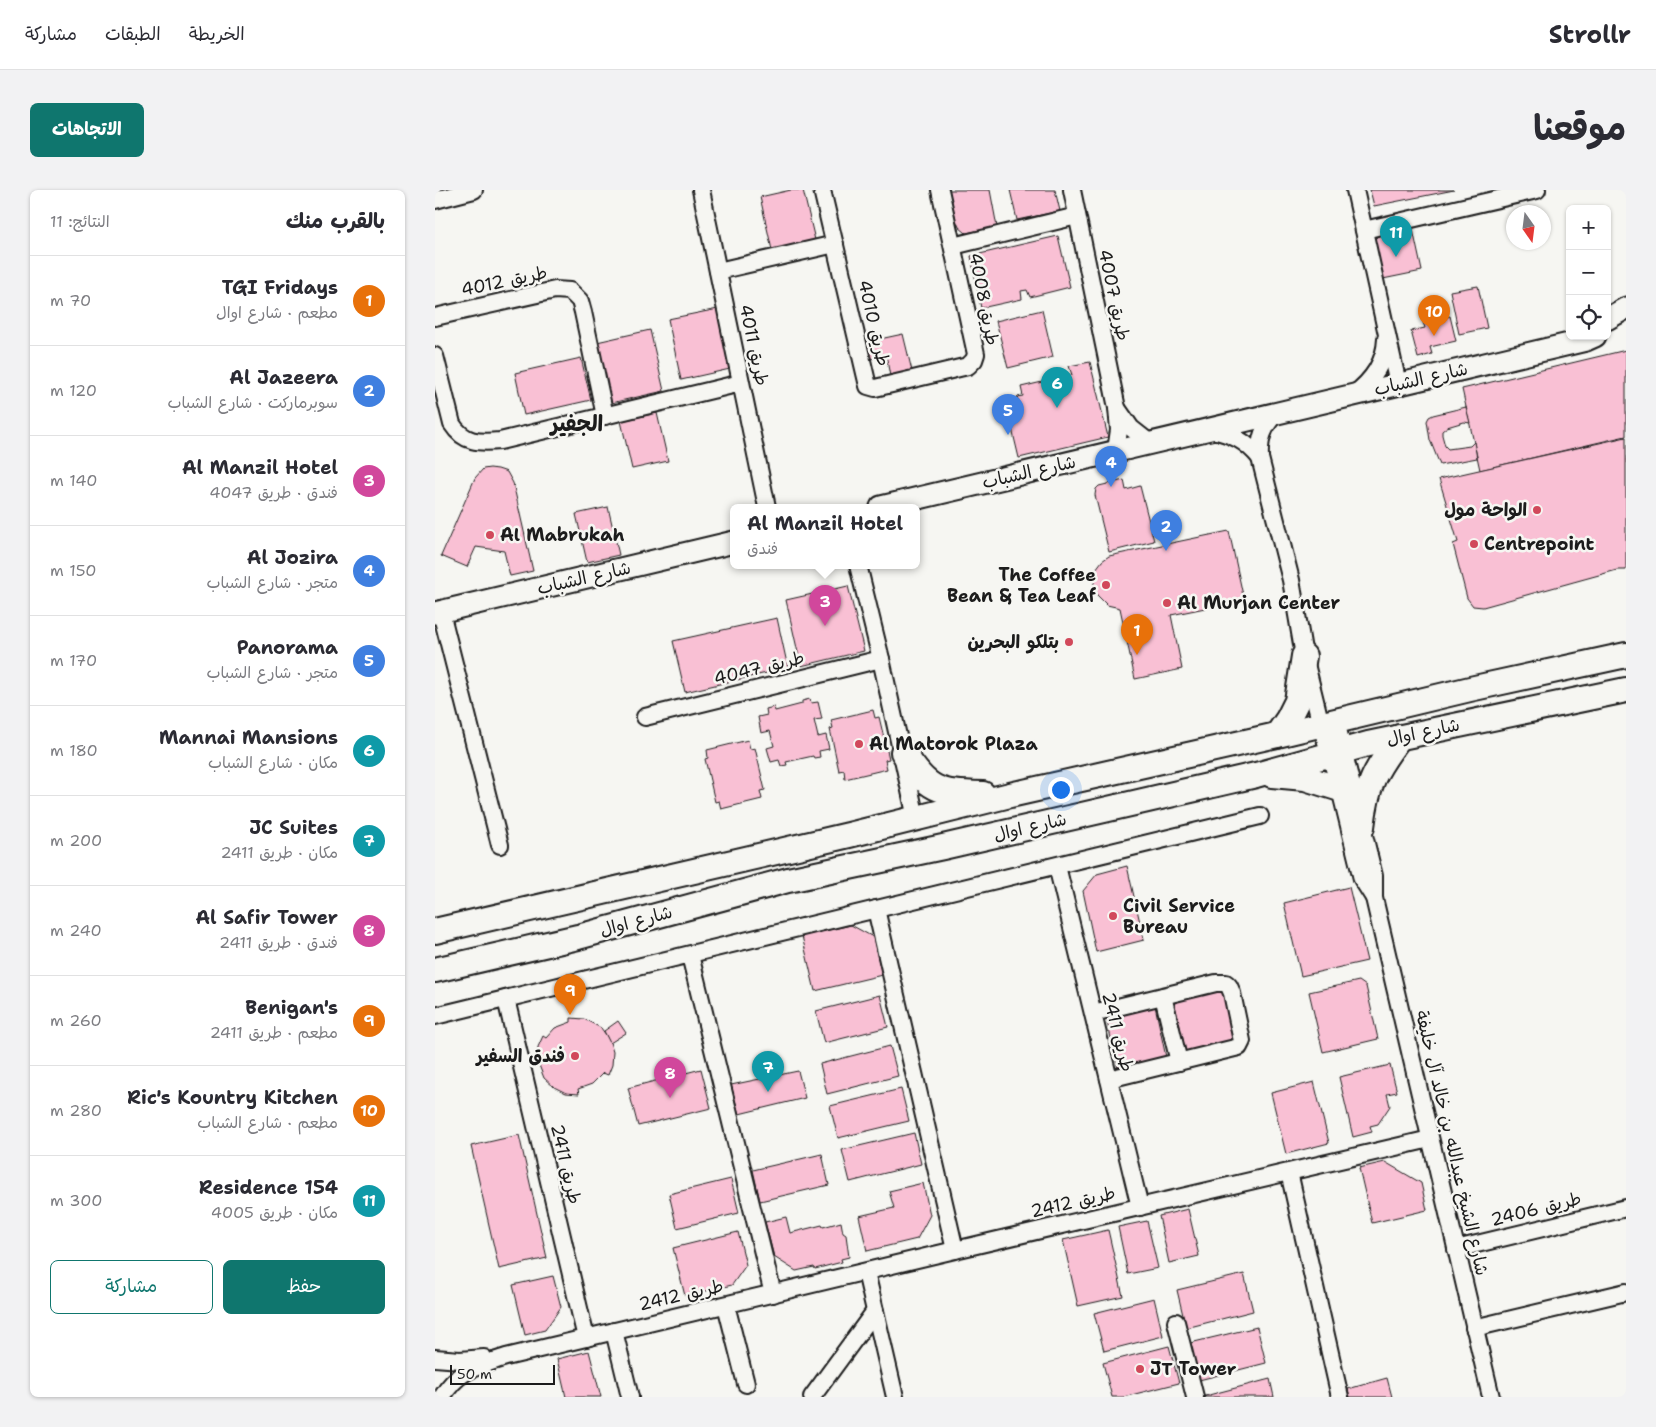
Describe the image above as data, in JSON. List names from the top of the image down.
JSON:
{
  "streets": {
    "main road": ["شارع اوال"],
    "street": [
      "طريق 4012",
      "طريق 4007",
      "طريق 4008",
      "طريق 4010",
      "طريق 4011",
      "شارع الشباب",
      "طريق 4047",
      "طريق 2411",
      "شارع الشيخ عبدالله بن خالد آل خليفة",
      "طريق 2412",
      "طريق 2406"
    ]
  },
  "crossings": [
    ["طريق 4007", "طريق 4008"],
    ["طريق 4007", "شارع الشباب"],
    ["طريق 4008", "طريق 4010"],
    ["شارع الشباب", "شارع اوال"],
    ["شارع الشباب", "شارع الشيخ عبدالله بن خالد آل خليفة"],
    ["شارع اوال", "شارع الشيخ عبدالله بن خالد آل خليفة"],
    ["طريق 2411", "طريق 2412"],
    ["شارع الشيخ عبدالله بن خالد آل خليفة", "طريق 2412"],
    ["شارع الشيخ عبدالله بن خالد آل خليفة", "طريق 2406"]
  ],
  "districts": ["الجفير"],
  "places": [
    "الواحة مول",
    "Al Mabrukah",
    "Centrepoint",
    "The Coffee Bean & Tea Leaf",
    "Al Murjan Center",
    "بتلكو البحرين",
    "Al Matorok Plaza",
    "Civil Service Bureau",
    "فندق السفير",
    "JT Tower"
  ],
  "scale_bar": "50 m",
  "north": "bottom",
  "page": {
    "header": "Strollr",
    "nav": ["الخريطة", "الطبقات", "مشاركة"],
    "title": "موقعنا",
    "buttons": [
      "الاتجاهات",
      ["حفظ", "مشاركة"]
    ],
    "heading": ["بالقرب منك", "النتائج: 11"],
    "map_buttons": ["+", "−"],
    "pins": [
      "11",
      "10",
      "6",
      "5",
      "4",
      "2",
      "3",
      "1",
      "9",
      "7",
      "8"
    ],
    "list": [
      {
        "mark": "1",
        "name": "TGI Fridays",
        "note": "مطعم · شارع اوال",
        "value": "70 m"
      },
      {
        "mark": "2",
        "name": "Al Jazeera",
        "note": "سوبرماركت · شارع الشباب",
        "value": "120 m"
      },
      {
        "mark": "3",
        "name": "Al Manzil Hotel",
        "note": "فندق · طريق 4047",
        "value": "140 m"
      },
      {
        "mark": "4",
        "name": "Al Jozira",
        "note": "متجر · شارع الشباب",
        "value": "150 m"
      },
      {
        "mark": "5",
        "name": "Panorama",
        "note": "متجر · شارع الشباب",
        "value": "170 m"
      },
      {
        "mark": "6",
        "name": "Mannai Mansions",
        "note": "مكان · شارع الشباب",
        "value": "180 m"
      },
      {
        "mark": "7",
        "name": "JC Suites",
        "note": "مكان · طريق 2411",
        "value": "200 m"
      },
      {
        "mark": "8",
        "name": "Al Safir Tower",
        "note": "فندق · طريق 2411",
        "value": "240 m"
      },
      {
        "mark": "9",
        "name": "Benigan's",
        "note": "مطعم · طريق 2411",
        "value": "260 m"
      },
      {
        "mark": "10",
        "name": "Ric's Kountry Kitchen",
        "note": "مطعم · شارع الشباب",
        "value": "280 m"
      },
      {
        "mark": "11",
        "name": "Residence 154",
        "note": "مكان · طريق 4005",
        "value": "300 m"
      }
    ],
    "popup": ["Al Manzil Hotel", "فندق"],
    "scale": "50 m"
  }
}
